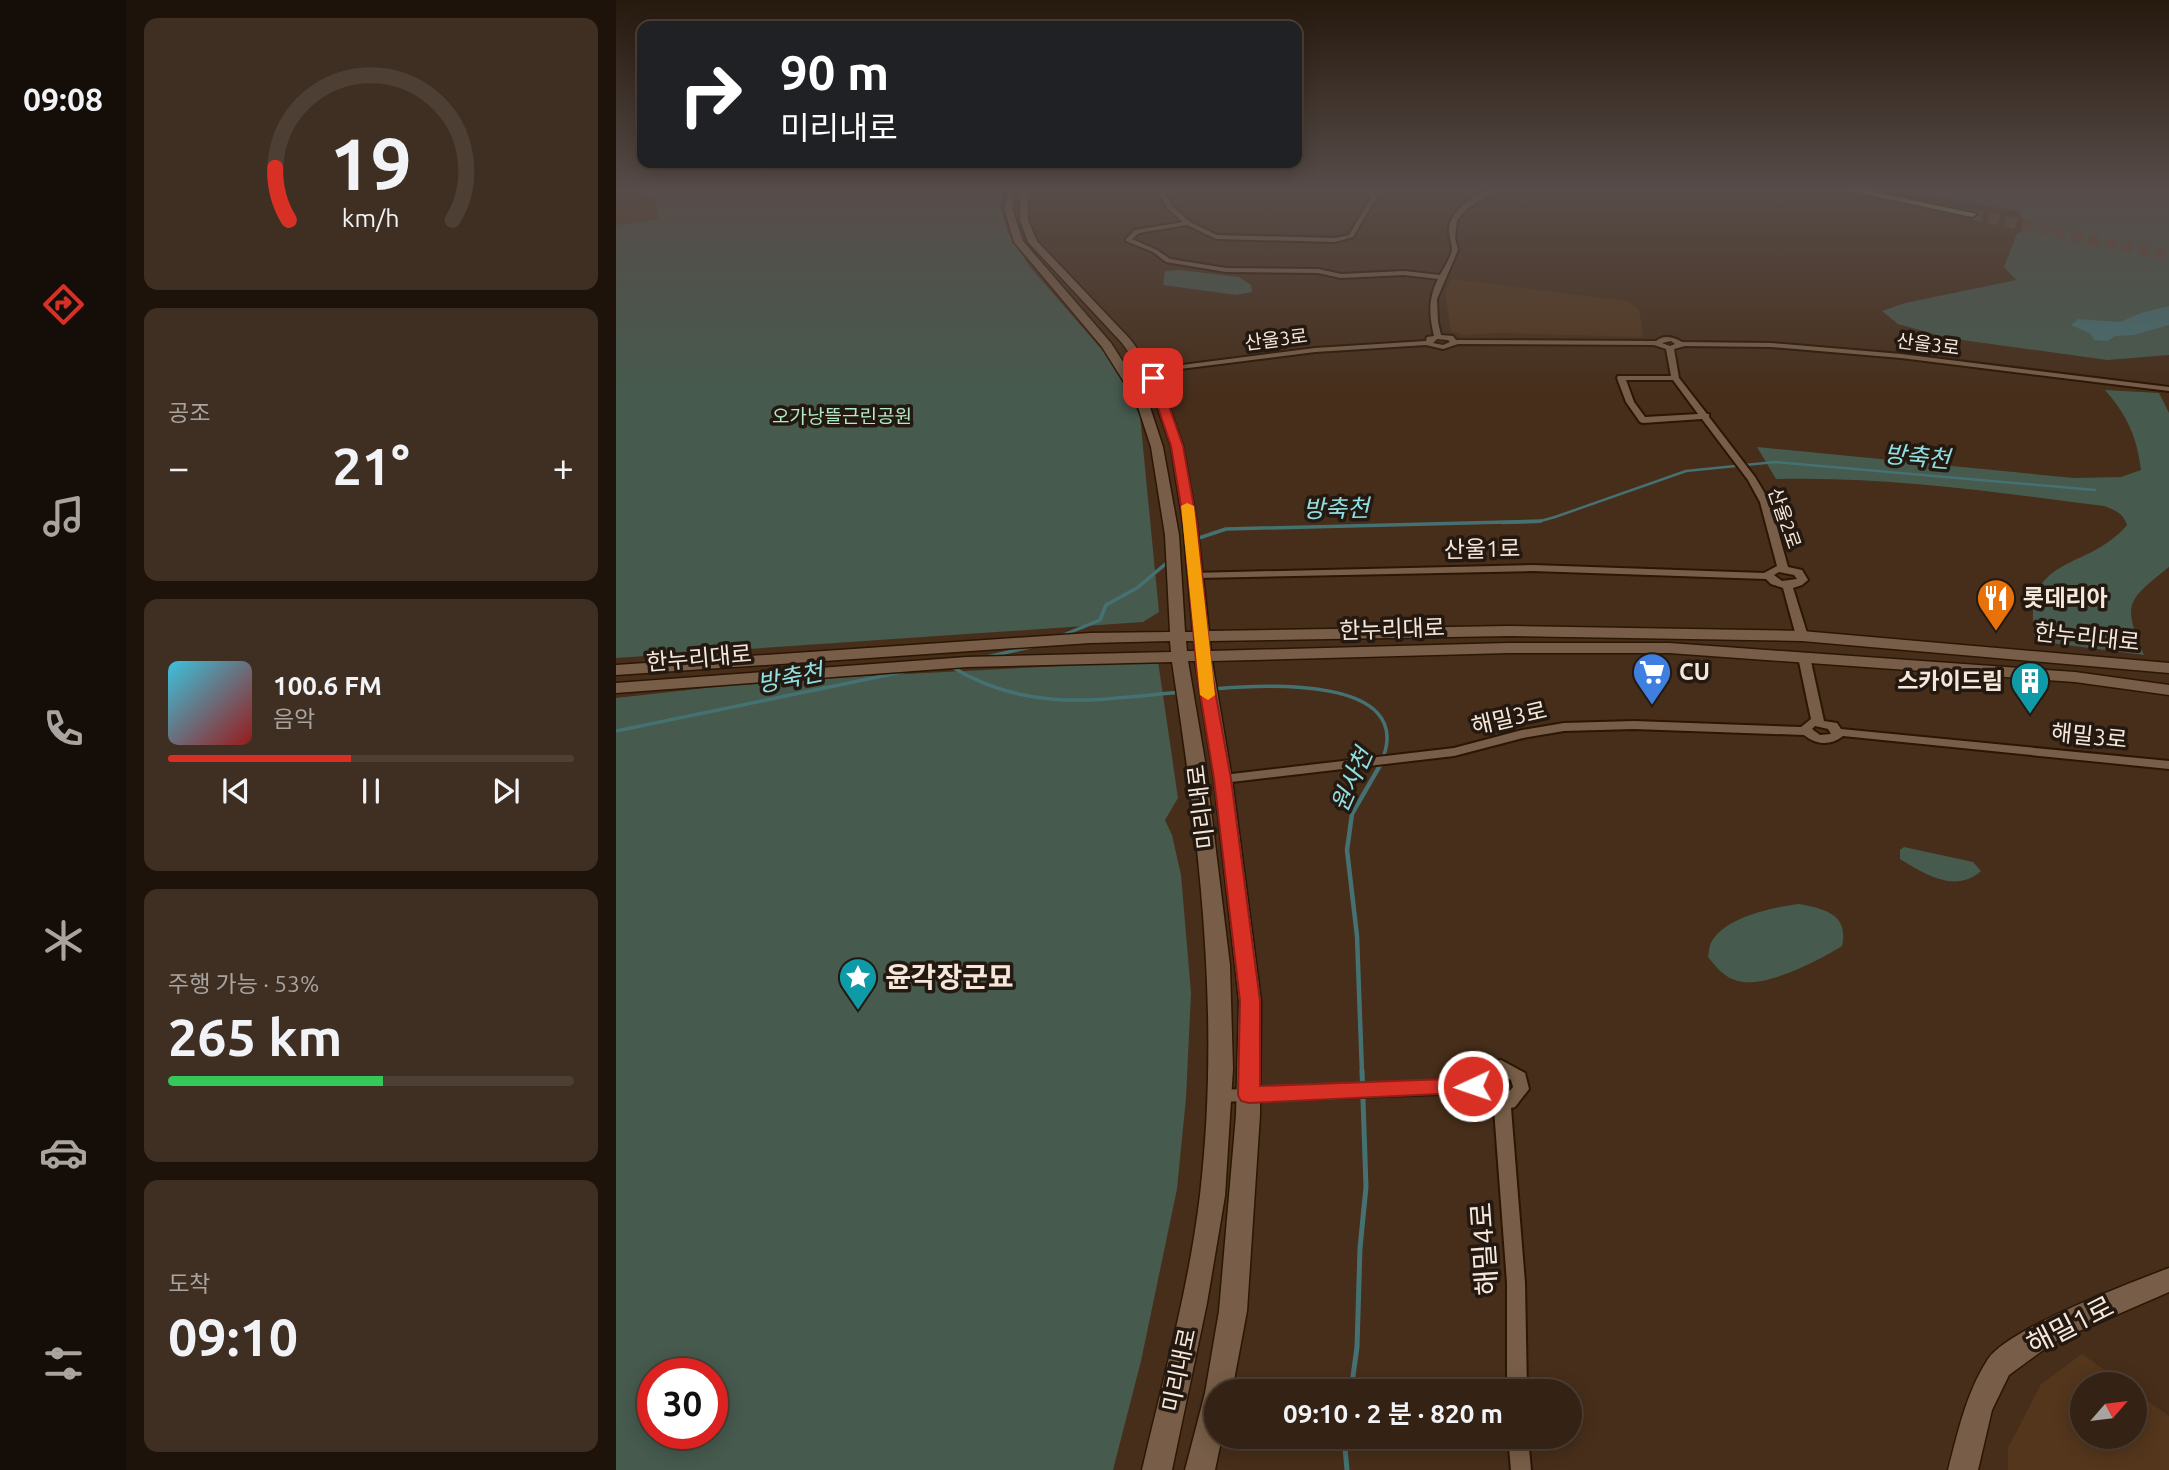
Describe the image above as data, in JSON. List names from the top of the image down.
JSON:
{
  "streets": {
    "street": [
      "산울3로",
      "산울2로",
      "산울1로",
      "한누리대로",
      "해밀3로",
      "미리내로",
      "해밀4로",
      "해밀1로"
    ]
  },
  "crossings": [
    ["산울3로", "미리내로"],
    ["산울2로", "한누리대로"],
    ["산울1로", "미리내로"],
    ["한누리대로", "미리내로"],
    ["해밀3로", "미리내로"]
  ],
  "water": ["방축천", "원사천"],
  "parks": ["오가낭뜰근린공원"],
  "places": {
    "restaurant": ["롯데리아"],
    "supermarket": ["CU"],
    "building": ["스카이드림"],
    "place": ["윤각장군묘"]
  },
  "north": "top right",
  "page": {
    "tabs": "09:08",
    "turn": ["90 m", "미리내로"],
    "tile": [
      "공조",
      ["주행 가능 · 53%", "265 km"],
      ["도착", "09:10"]
    ],
    "heat": ["−", "21°", "+"],
    "song": ["100.6 FM", "음악"],
    "limit": "30",
    "trip": "09:10 · 2 분 · 820 m",
    "gauge": ["19", "km/h"]
  }
}
